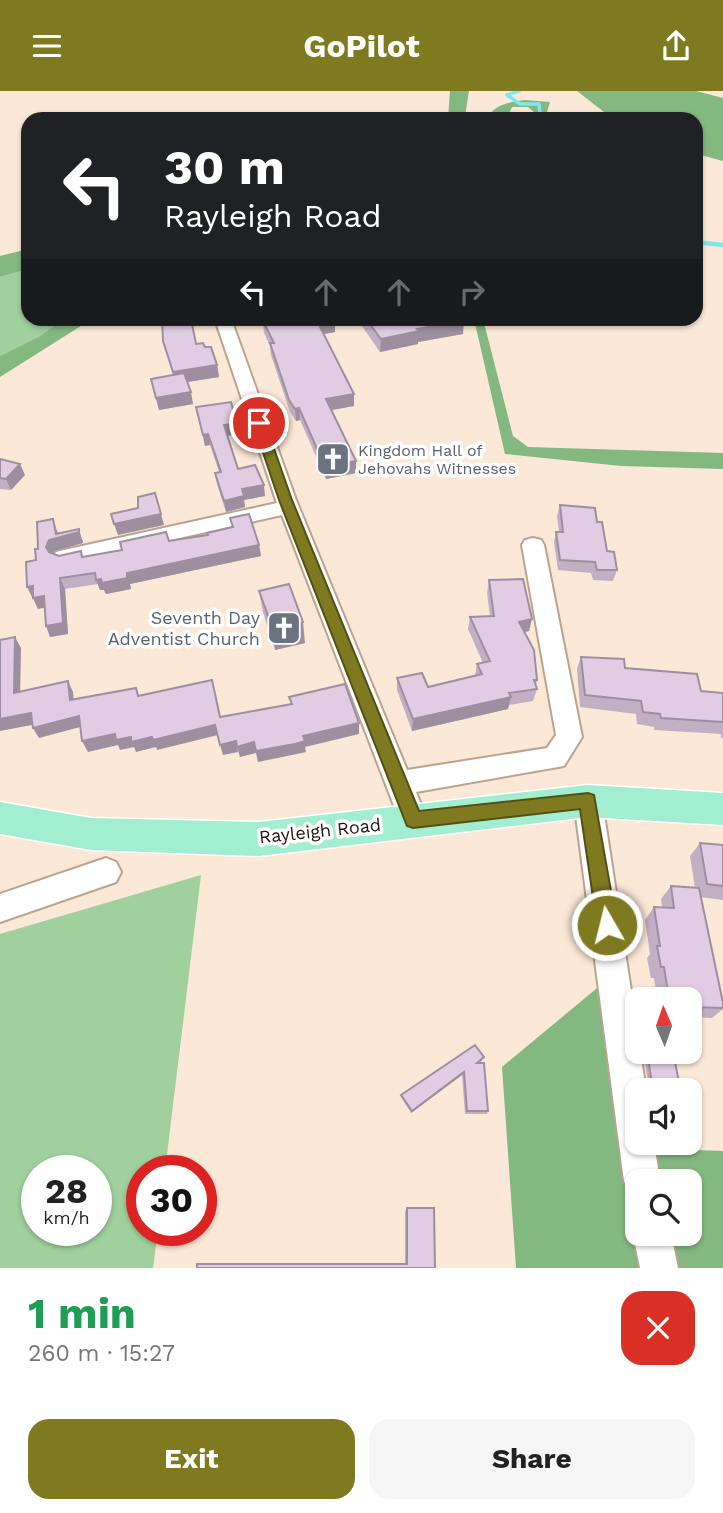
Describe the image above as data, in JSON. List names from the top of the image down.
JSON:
{
  "streets": {
    "main road": ["Rayleigh Road"]
  },
  "places": {
    "church": ["Kingdom Hall of Jehovahs Witnesses", "Seventh Day Adventist Church"]
  },
  "north": "top",
  "page": {
    "header": "GoPilot",
    "turn": ["30 m", "Rayleigh Road"],
    "speed": "28 km/h",
    "limit": "30",
    "heading": ["1 min", "260 m · 15:27"],
    "buttons": ["Exit", "Share"]
  }
}
